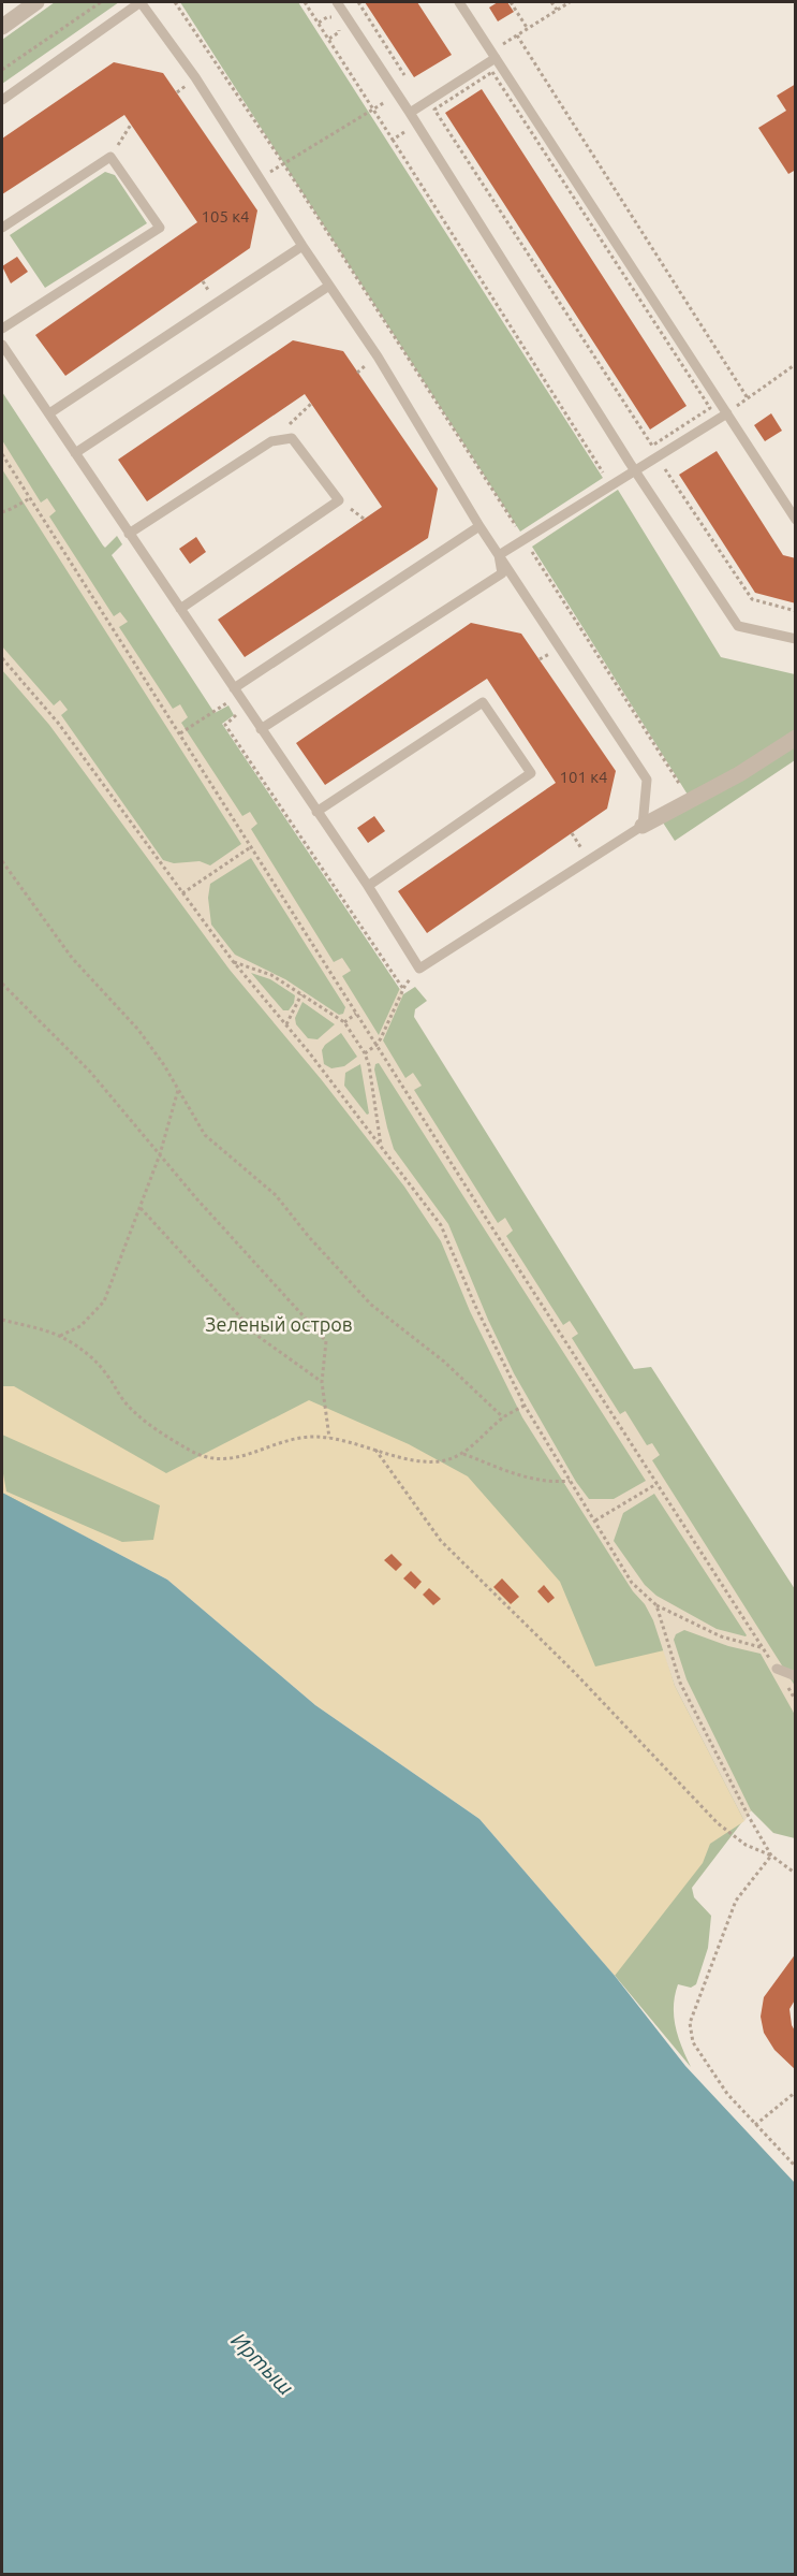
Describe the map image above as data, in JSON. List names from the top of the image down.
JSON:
{
  "water": ["Иртыш"],
  "parks": ["Зеленый остров"],
  "house_numbers": ["105 к4", "101 к4"]
}
